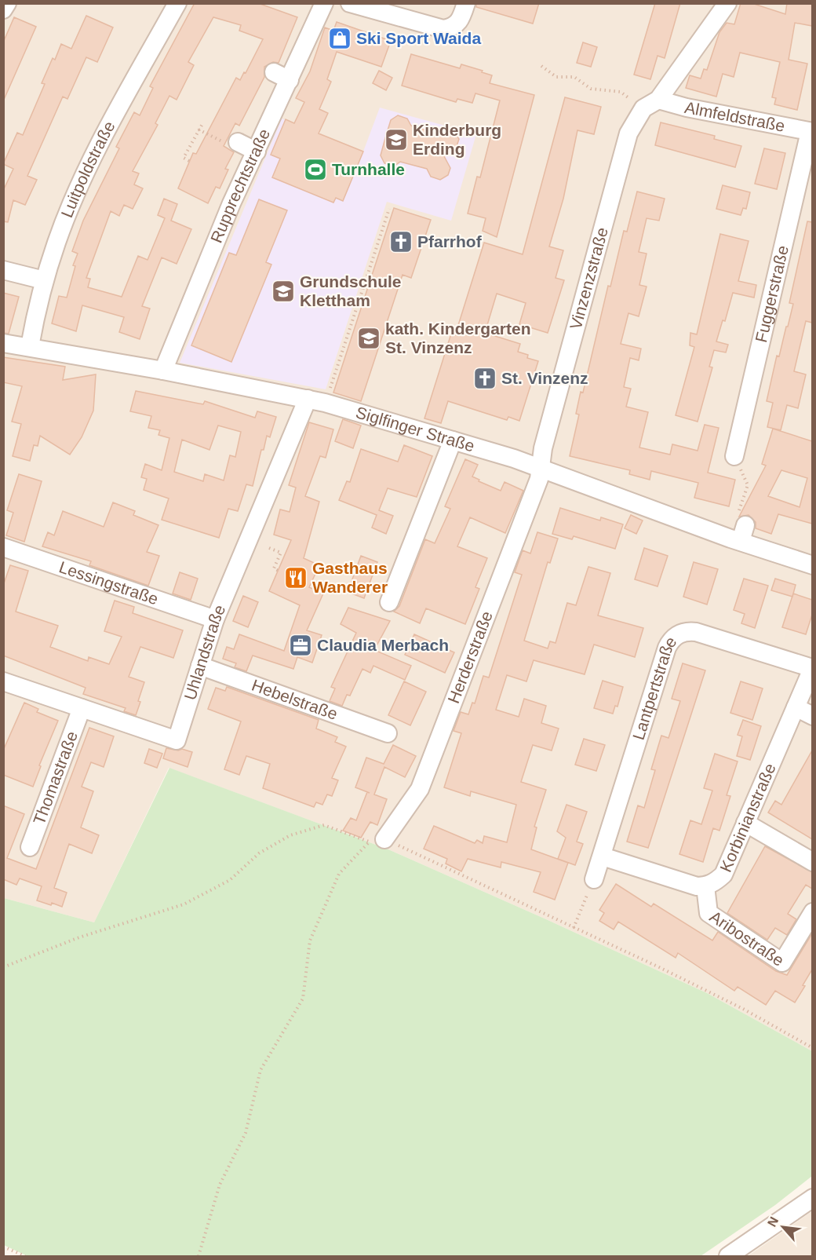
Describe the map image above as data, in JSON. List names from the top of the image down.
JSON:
{
  "streets": {
    "street": [
      "Almfeldstraße",
      "Luitpoldstraße",
      "Rupprechtstraße",
      "Vinzenzstraße",
      "Fuggerstraße",
      "Siglfinger Straße",
      "Lessingstraße",
      "Uhlandstraße",
      "Herderstraße",
      "Lantpertstraße",
      "Hebelstraße",
      "Thomastraße",
      "Korbinianstraße",
      "Aribostraße"
    ]
  },
  "crossings": [
    ["Almfeldstraße", "Vinzenzstraße"],
    ["Almfeldstraße", "Fuggerstraße"],
    ["Luitpoldstraße", "Siglfinger Straße"],
    ["Rupprechtstraße", "Siglfinger Straße"],
    ["Vinzenzstraße", "Siglfinger Straße"],
    ["Vinzenzstraße", "Herderstraße"],
    ["Siglfinger Straße", "Uhlandstraße"],
    ["Siglfinger Straße", "Herderstraße"],
    ["Lessingstraße", "Uhlandstraße"],
    ["Uhlandstraße", "Hebelstraße"],
    ["Uhlandstraße", "Thomastraße"],
    ["Lantpertstraße", "Korbinianstraße"],
    ["Korbinianstraße", "Aribostraße"]
  ],
  "places": {
    "shop": ["Ski Sport Waida"],
    "school or university": ["Kinderburg Erding", "Grundschule Klettham", "kath. Kindergarten St. Vinzenz"],
    "sports": ["Turnhalle"],
    "church": ["Pfarrhof", "St. Vinzenz"],
    "restaurant": ["Gasthaus Wanderer"],
    "office": ["Claudia Merbach"]
  },
  "north": "top left"
}
